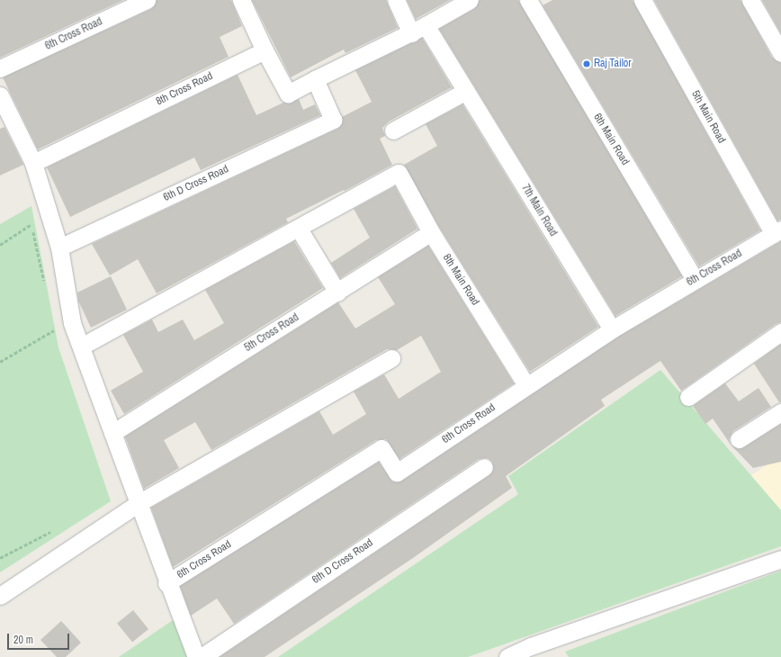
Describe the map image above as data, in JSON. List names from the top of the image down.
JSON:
{
  "streets": {
    "street": [
      "6th Cross Road",
      "8th Cross Road",
      "5th Main Road",
      "6th Main Road",
      "6th D Cross Road",
      "7th Main Road",
      "8th Main Road",
      "5th Cross Road"
    ]
  },
  "crossings": [
    ["6th Cross Road", "5th Main Road"],
    ["6th Cross Road", "6th Main Road"],
    ["6th Cross Road", "7th Main Road"],
    ["6th Cross Road", "8th Main Road"],
    ["8th Main Road", "5th Cross Road"]
  ],
  "places": ["Raj Tailor"],
  "scale_bar": "20 m"
}
